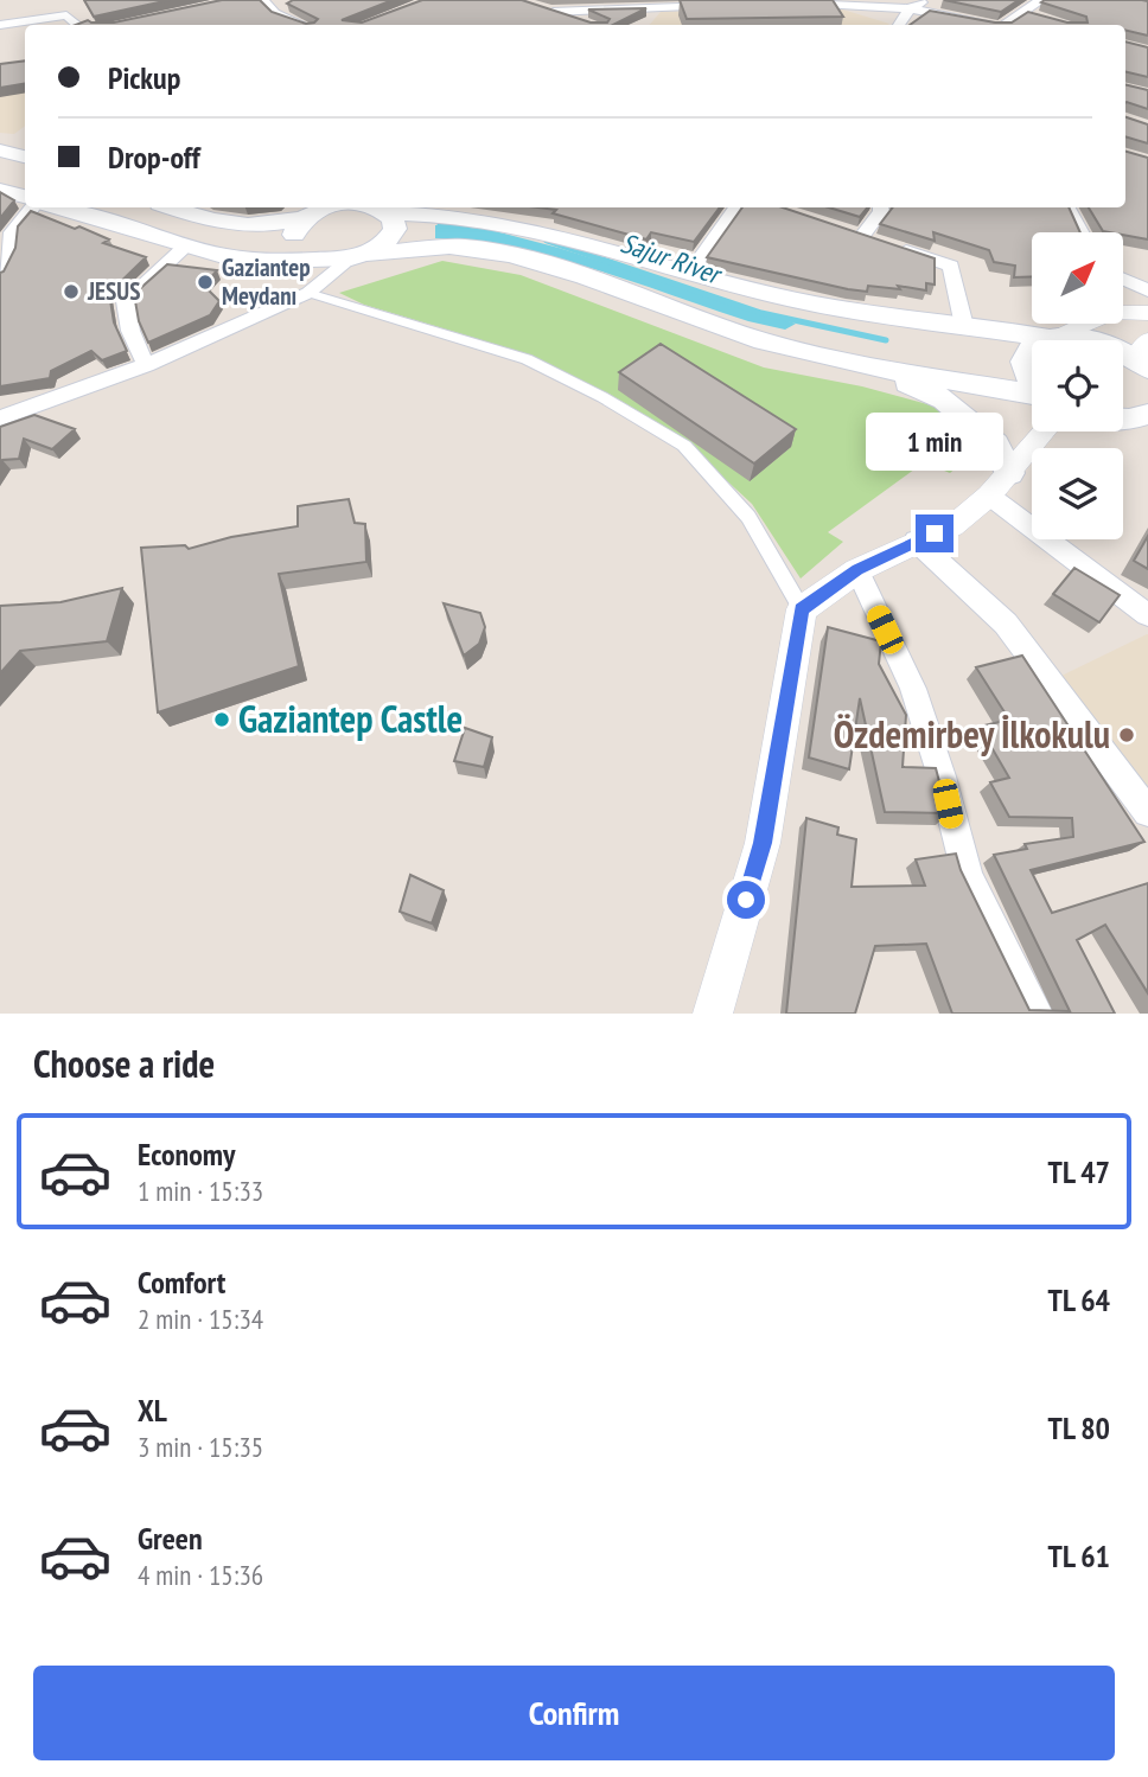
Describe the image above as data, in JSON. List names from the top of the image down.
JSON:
{
  "water": ["Sajur River"],
  "places": [
    "Gaziantep Meydanı",
    "JESUS",
    "Gaziantep Castle",
    "Özdemirbey İlkokulu"
  ],
  "north": "top right",
  "page": {
    "banner": ["Pickup", "Drop-off"],
    "bubble": "1 min",
    "heading": "Choose a ride",
    "list": [
      {
        "name": "Economy",
        "note": "1 min · 15:33",
        "value": "TL 47"
      },
      {
        "name": "Comfort",
        "note": "2 min · 15:34",
        "value": "TL 64"
      },
      {
        "name": "XL",
        "note": "3 min · 15:35",
        "value": "TL 80"
      },
      {
        "name": "Green",
        "note": "4 min · 15:36",
        "value": "TL 61"
      }
    ],
    "buttons": "Confirm"
  }
}
